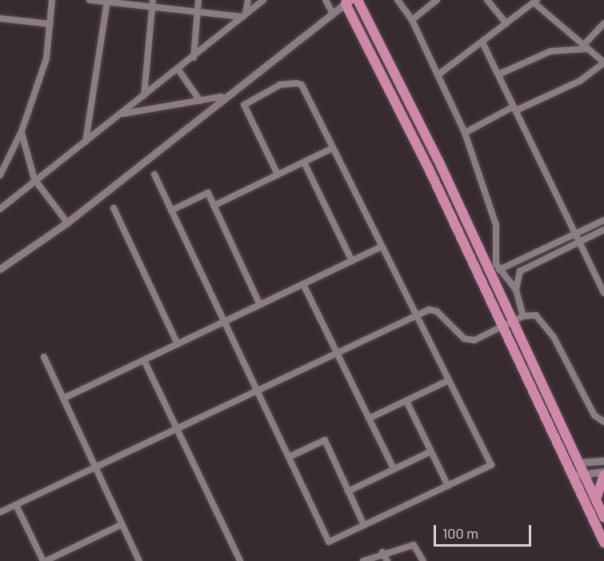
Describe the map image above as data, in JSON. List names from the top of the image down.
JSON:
{
  "scale_bar": "100 m"
}
